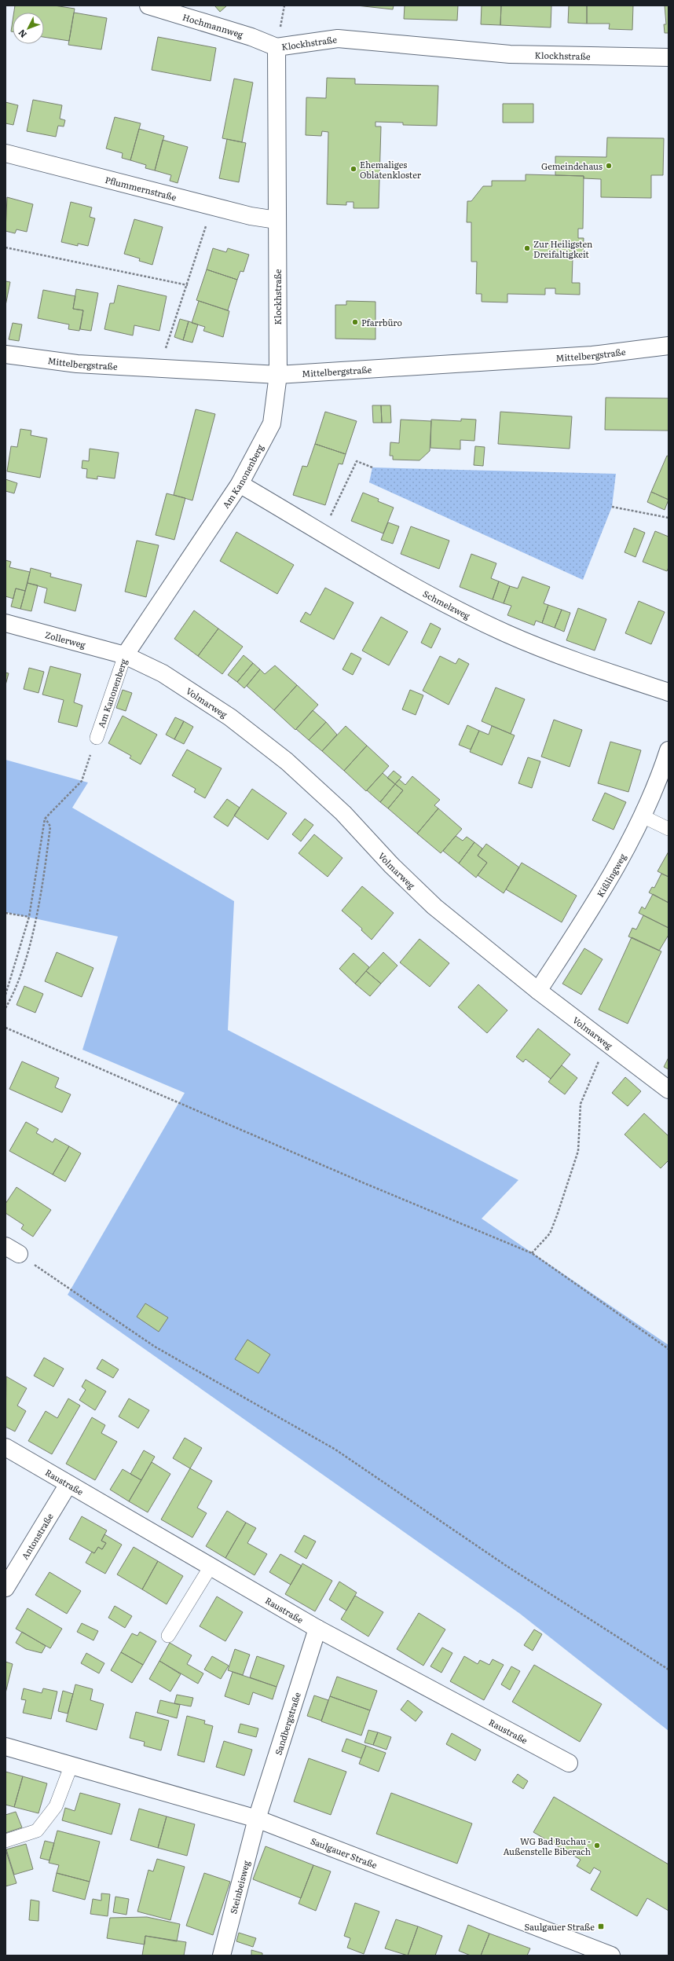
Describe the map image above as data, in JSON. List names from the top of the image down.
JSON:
{
  "streets": {
    "street": [
      "Hochmannweg",
      "Klockhstraße",
      "Pflummernstraße",
      "Mittelbergstraße",
      "Am Kanonenberg",
      "Schmelzweg",
      "Zollerweg",
      "Volmarweg",
      "Kißlingweg",
      "Raustraße",
      "Antonstraße",
      "Sandbergstraße",
      "Saulgauer Straße",
      "Steinbeisweg"
    ]
  },
  "crossings": [
    ["Hochmannweg", "Klockhstraße"],
    ["Klockhstraße", "Pflummernstraße"],
    ["Klockhstraße", "Mittelbergstraße"],
    ["Klockhstraße", "Am Kanonenberg"],
    ["Mittelbergstraße", "Am Kanonenberg"],
    ["Am Kanonenberg", "Schmelzweg"],
    ["Am Kanonenberg", "Zollerweg"],
    ["Am Kanonenberg", "Volmarweg"],
    ["Zollerweg", "Volmarweg"],
    ["Volmarweg", "Kißlingweg"],
    ["Raustraße", "Antonstraße"],
    ["Raustraße", "Sandbergstraße"],
    ["Sandbergstraße", "Saulgauer Straße"],
    ["Sandbergstraße", "Steinbeisweg"],
    ["Saulgauer Straße", "Steinbeisweg"]
  ],
  "places": {
    "other": [
      "Gemeindehaus",
      "Ehemaliges Oblatenkloster",
      "Zur Heiligsten Dreifaltigkeit",
      "Pfarrbüro",
      "WG Bad Buchau - Außenstelle Biberach"
    ],
    "transit": ["Saulgauer Straße"]
  },
  "north": "bottom left"
}
